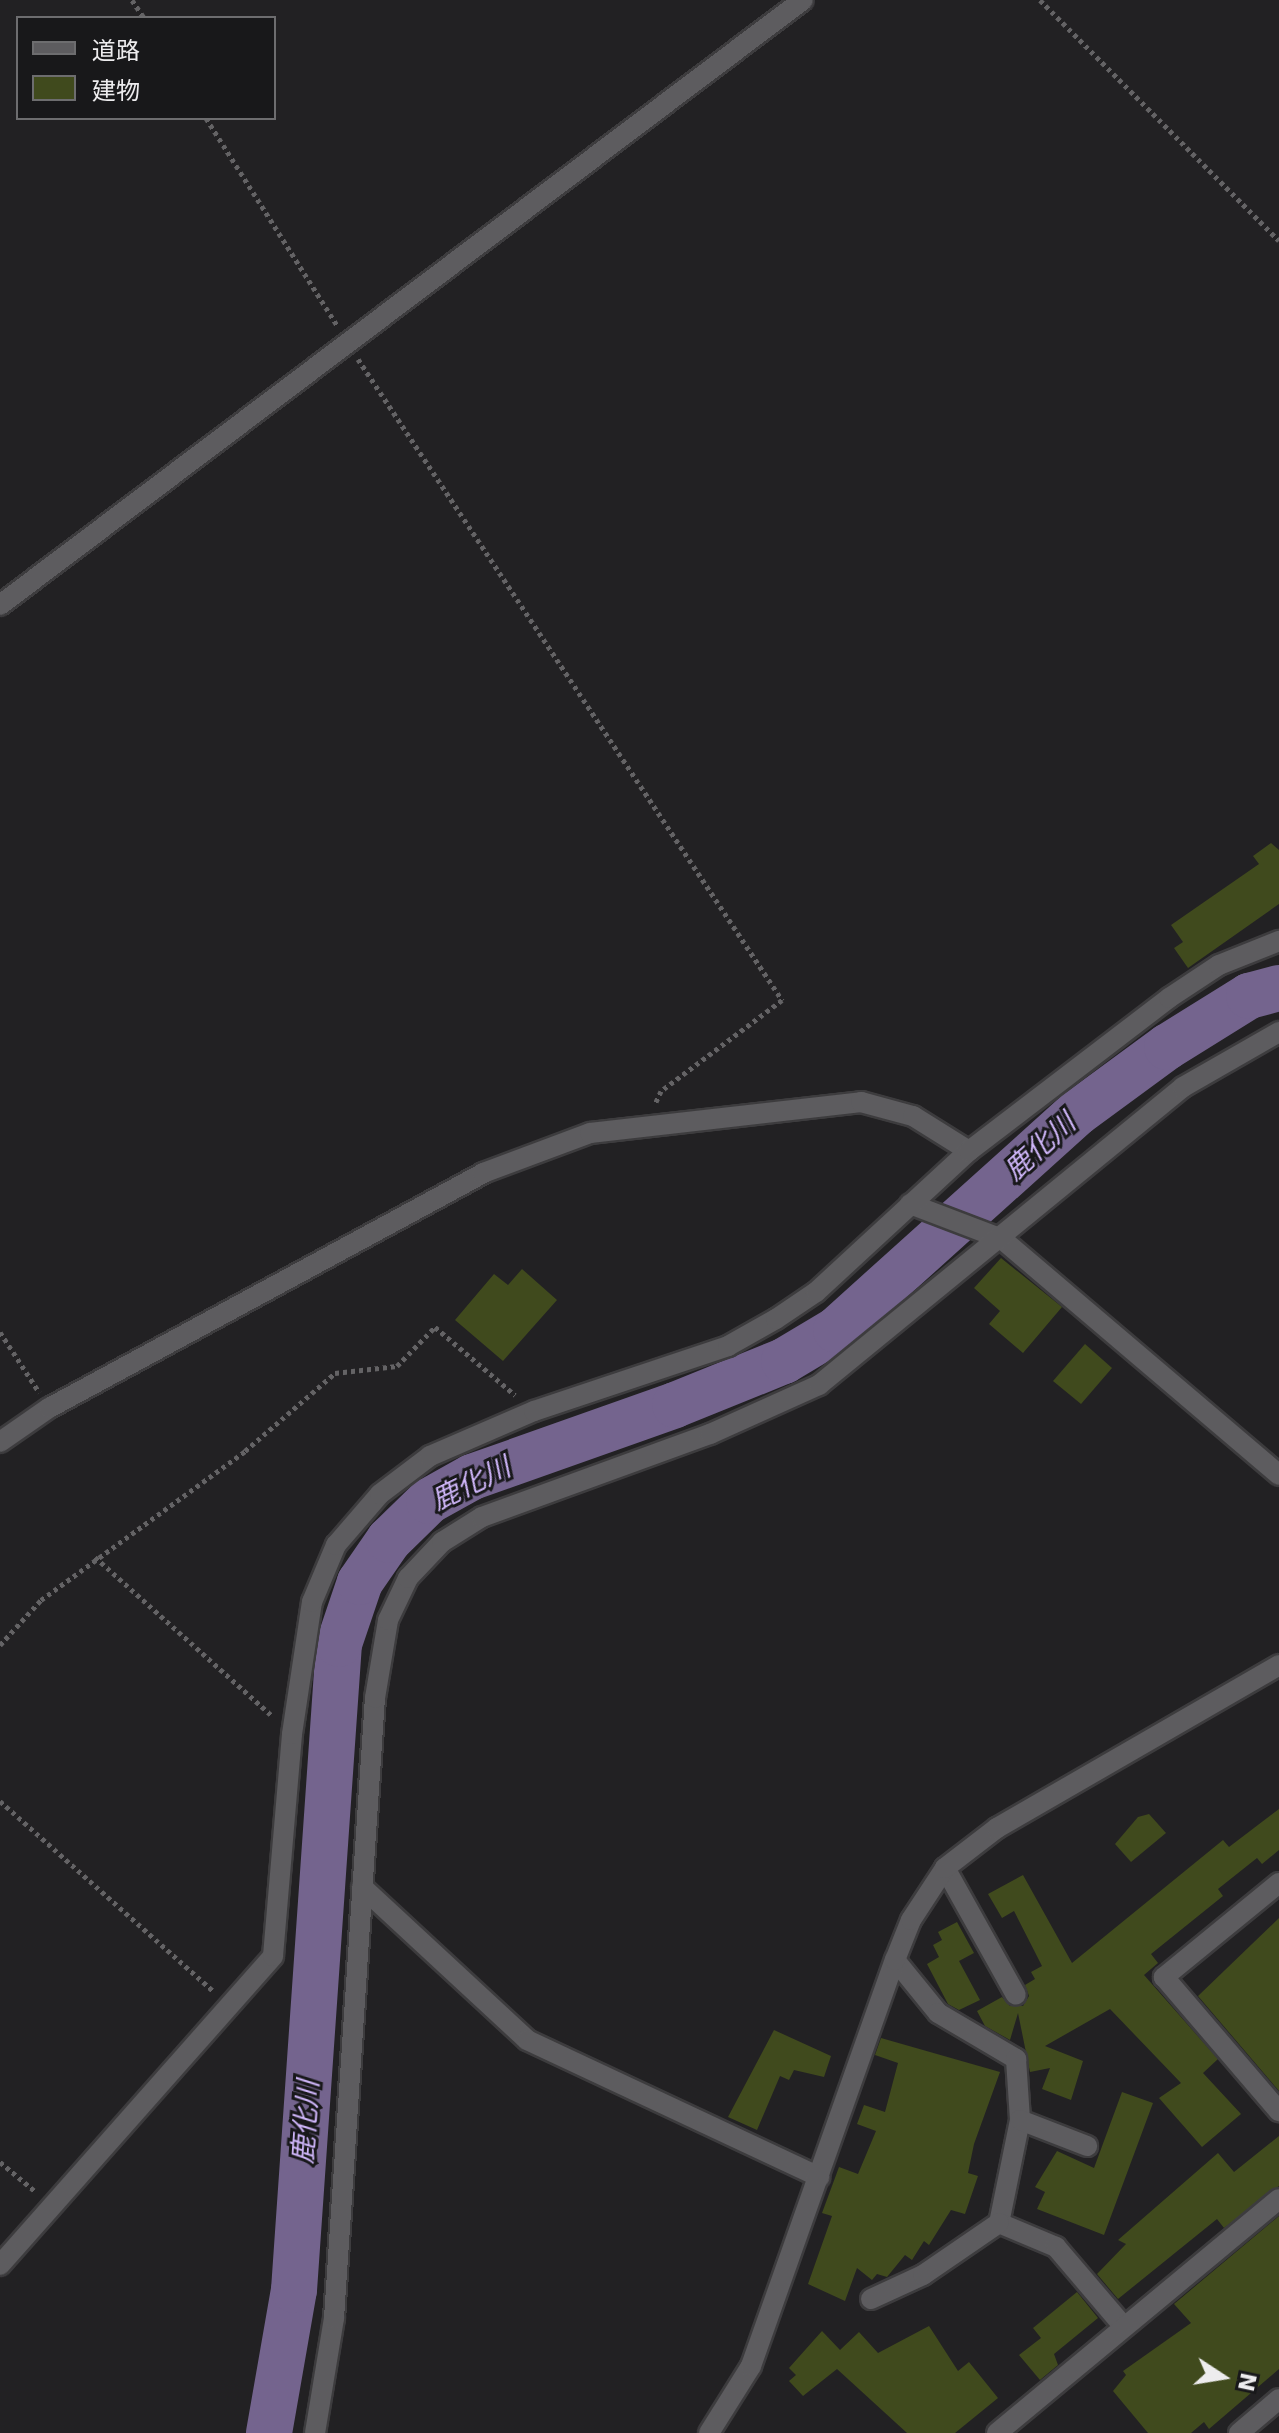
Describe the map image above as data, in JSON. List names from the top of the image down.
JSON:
{
  "water": ["鹿化川"],
  "legend": ["道路", "建物"],
  "north": "right"
}
